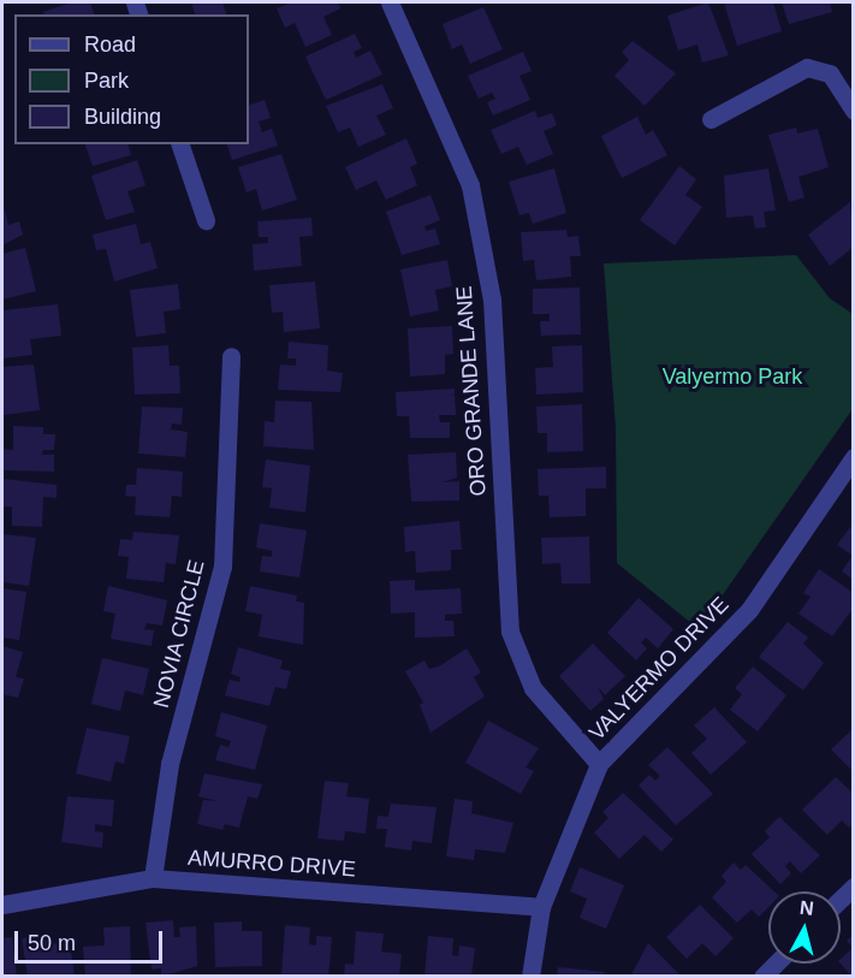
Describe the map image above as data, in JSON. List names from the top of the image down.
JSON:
{
  "streets": {
    "street": [
      "ORO GRANDE LANE",
      "NOVIA CIRCLE",
      "VALYERMO DRIVE",
      "AMURRO DRIVE"
    ]
  },
  "crossings": [
    ["ORO GRANDE LANE", "VALYERMO DRIVE"],
    ["NOVIA CIRCLE", "AMURRO DRIVE"],
    ["VALYERMO DRIVE", "AMURRO DRIVE"]
  ],
  "parks": ["Valyermo Park"],
  "legend": ["Road", "Park", "Building"],
  "scale_bar": "50 m",
  "north": "top"
}
